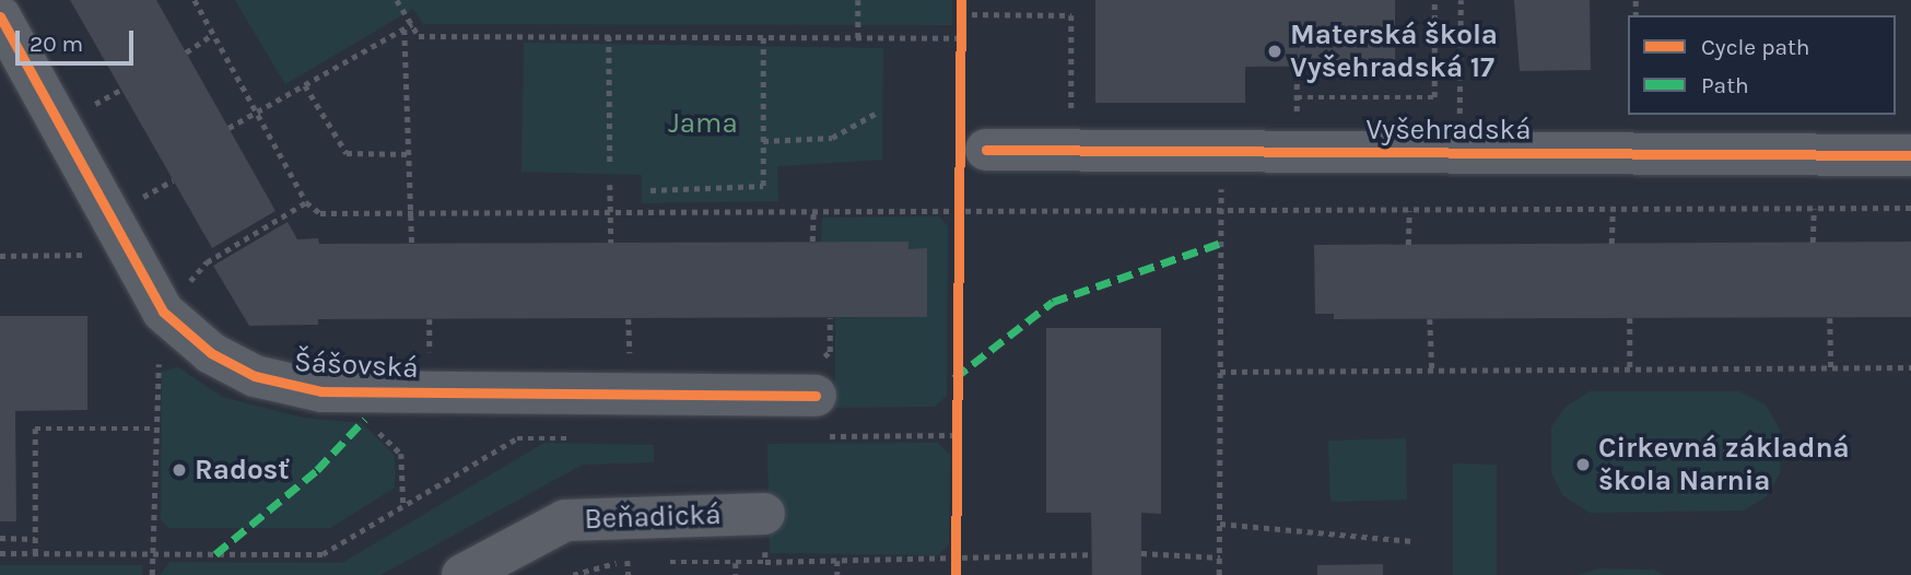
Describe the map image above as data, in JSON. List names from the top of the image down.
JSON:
{
  "streets": {
    "street": ["Vyšehradská", "Šášovská", "Beňadická"]
  },
  "parks": ["Jama"],
  "places": ["Materská škola Vyšehradská 17", "Cirkevná základná škola Narnia", "Radosť"],
  "legend": ["Cycle path", "Path"],
  "scale_bar": "20 m"
}
